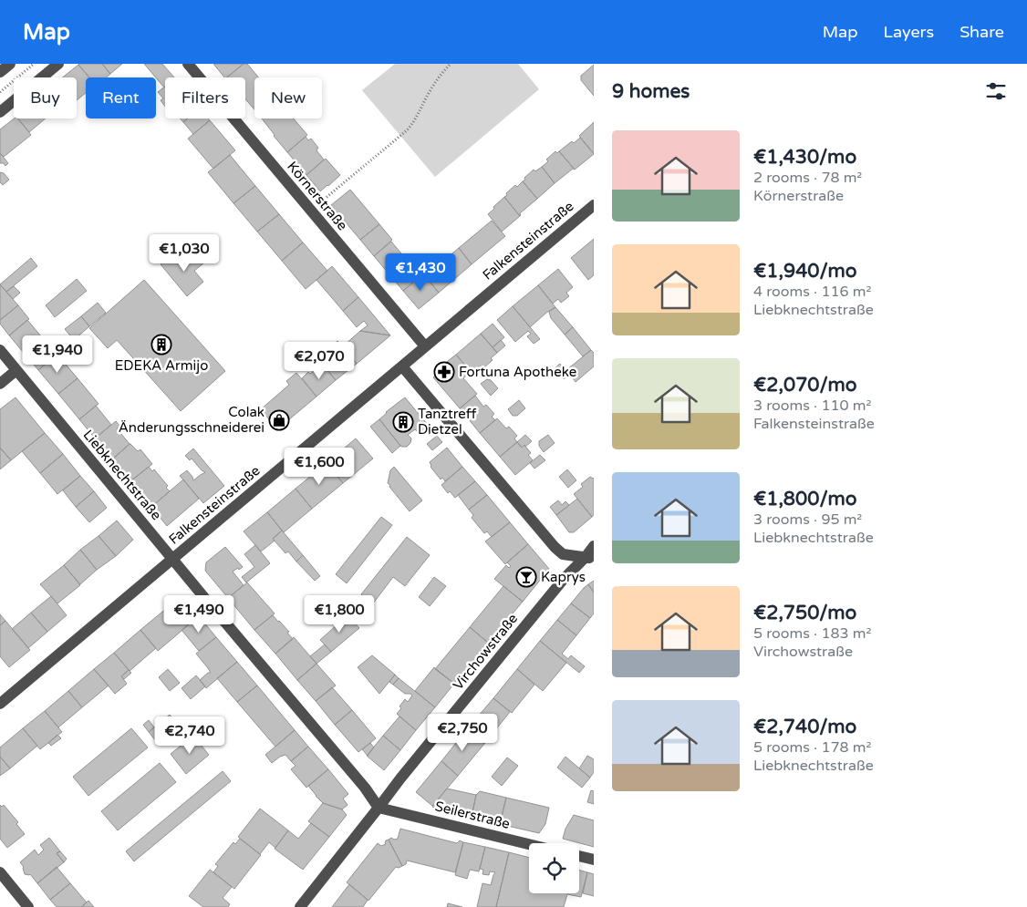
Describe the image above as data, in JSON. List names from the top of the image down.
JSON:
{
  "streets": {
    "street": [
      "Körnerstraße",
      "Falkensteinstraße",
      "Liebknechtstraße",
      "Virchowstraße",
      "Seilerstraße"
    ]
  },
  "crossings": [
    ["Körnerstraße", "Falkensteinstraße"],
    ["Falkensteinstraße", "Liebknechtstraße"],
    ["Liebknechtstraße", "Virchowstraße"],
    ["Liebknechtstraße", "Seilerstraße"],
    ["Virchowstraße", "Seilerstraße"]
  ],
  "places": {
    "building": ["EDEKA Armijo", "Tanztreff Dietzel"],
    "pharmacy": ["Fortuna Apotheke"],
    "shop": ["Colak Änderungsschneiderei"],
    "bar": ["Kaprys"]
  },
  "page": {
    "header": "Map",
    "nav": ["Map", "Layers", "Share"],
    "heading": "9 homes",
    "chip": [
      "Buy",
      "Rent",
      "Filters",
      "New"
    ],
    "list": [
      {
        "name": "€1,430/mo",
        "note": "2 rooms · 78 m² · Körnerstraße"
      },
      {
        "name": "€1,940/mo",
        "note": "4 rooms · 116 m² · Liebknechtstraße"
      },
      {
        "name": "€2,070/mo",
        "note": "3 rooms · 110 m² · Falkensteinstraße"
      },
      {
        "name": "€1,800/mo",
        "note": "3 rooms · 95 m² · Liebknechtstraße"
      },
      {
        "name": "€2,750/mo",
        "note": "5 rooms · 183 m² · Virchowstraße"
      },
      {
        "name": "€2,740/mo",
        "note": "5 rooms · 178 m² · Liebknechtstraße"
      }
    ],
    "price": [
      "€1,030",
      "€1,430",
      "€1,940",
      "€2,070",
      "€1,600",
      "€1,490",
      "€1,800",
      "€2,750",
      "€2,740"
    ]
  }
}
